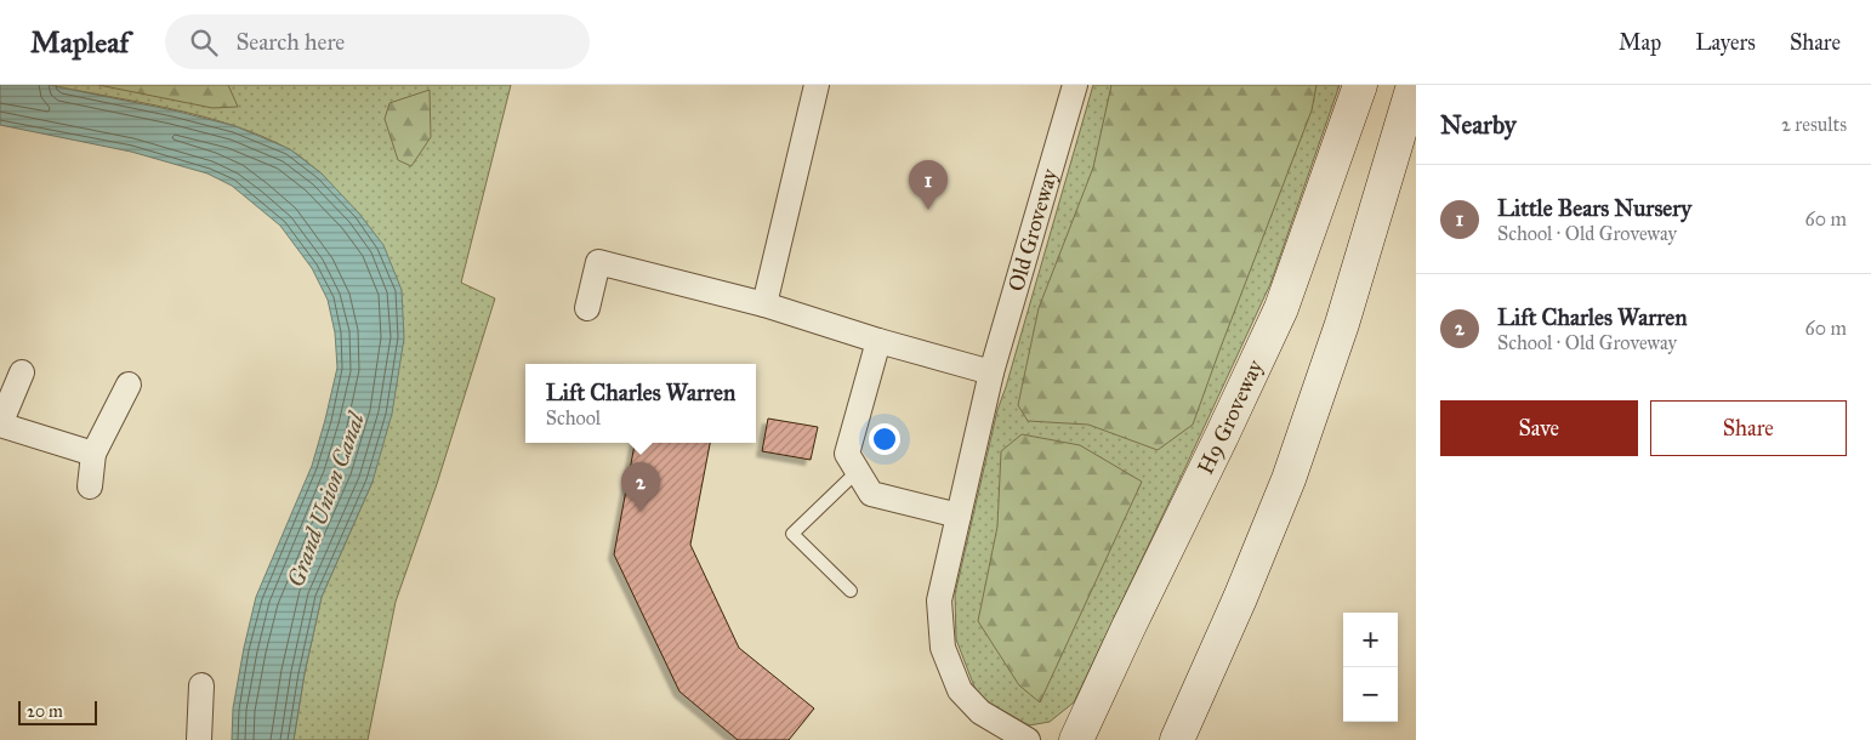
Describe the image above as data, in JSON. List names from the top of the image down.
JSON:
{
  "streets": {
    "street": ["Old Groveway", "H9 Groveway"]
  },
  "water": ["Grand Union Canal"],
  "scale_bar": "20 m",
  "page": {
    "header": "Mapleaf",
    "search": "Search here",
    "nav": ["Map", "Layers", "Share"],
    "heading": ["Nearby", "2 results"],
    "pins": ["1", "2"],
    "list": [
      {
        "mark": "1",
        "name": "Little Bears Nursery",
        "note": "School · Old Groveway",
        "value": "60 m"
      },
      {
        "mark": "2",
        "name": "Lift Charles Warren",
        "note": "School · Old Groveway",
        "value": "60 m"
      }
    ],
    "popup": ["Lift Charles Warren", "School"],
    "buttons": ["Save", "Share"],
    "map_buttons": ["+", "−"],
    "scale": "20 m"
  }
}
